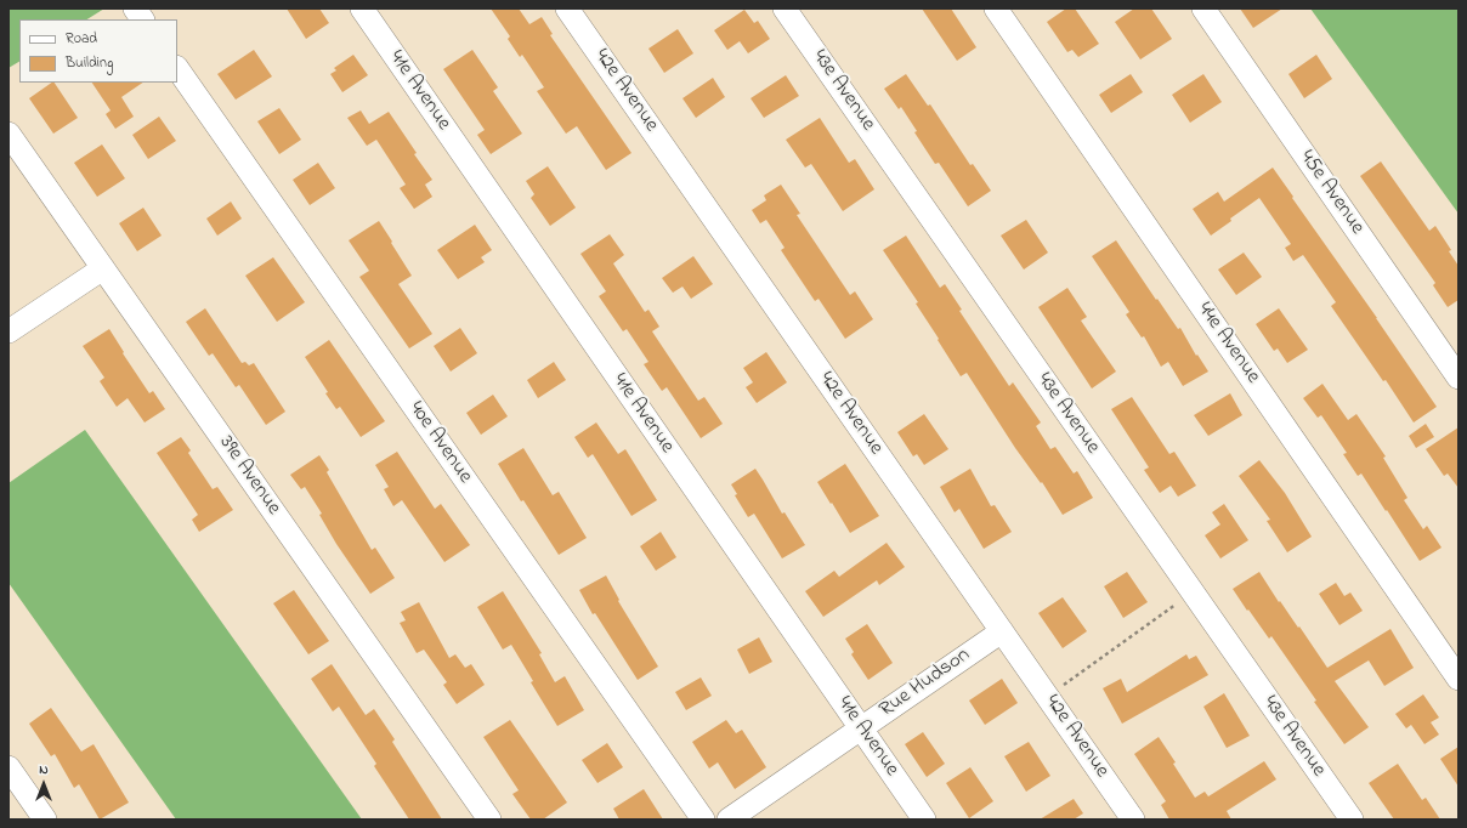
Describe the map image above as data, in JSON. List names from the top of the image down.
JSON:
{
  "streets": {
    "street": [
      "41e Avenue",
      "42e Avenue",
      "43e Avenue",
      "45e Avenue",
      "44e Avenue",
      "40e Avenue",
      "39e Avenue",
      "Rue Hudson"
    ]
  },
  "crossings": [
    ["41e Avenue", "Rue Hudson"],
    ["42e Avenue", "Rue Hudson"]
  ],
  "legend": ["Road", "Building"],
  "north": "top"
}
